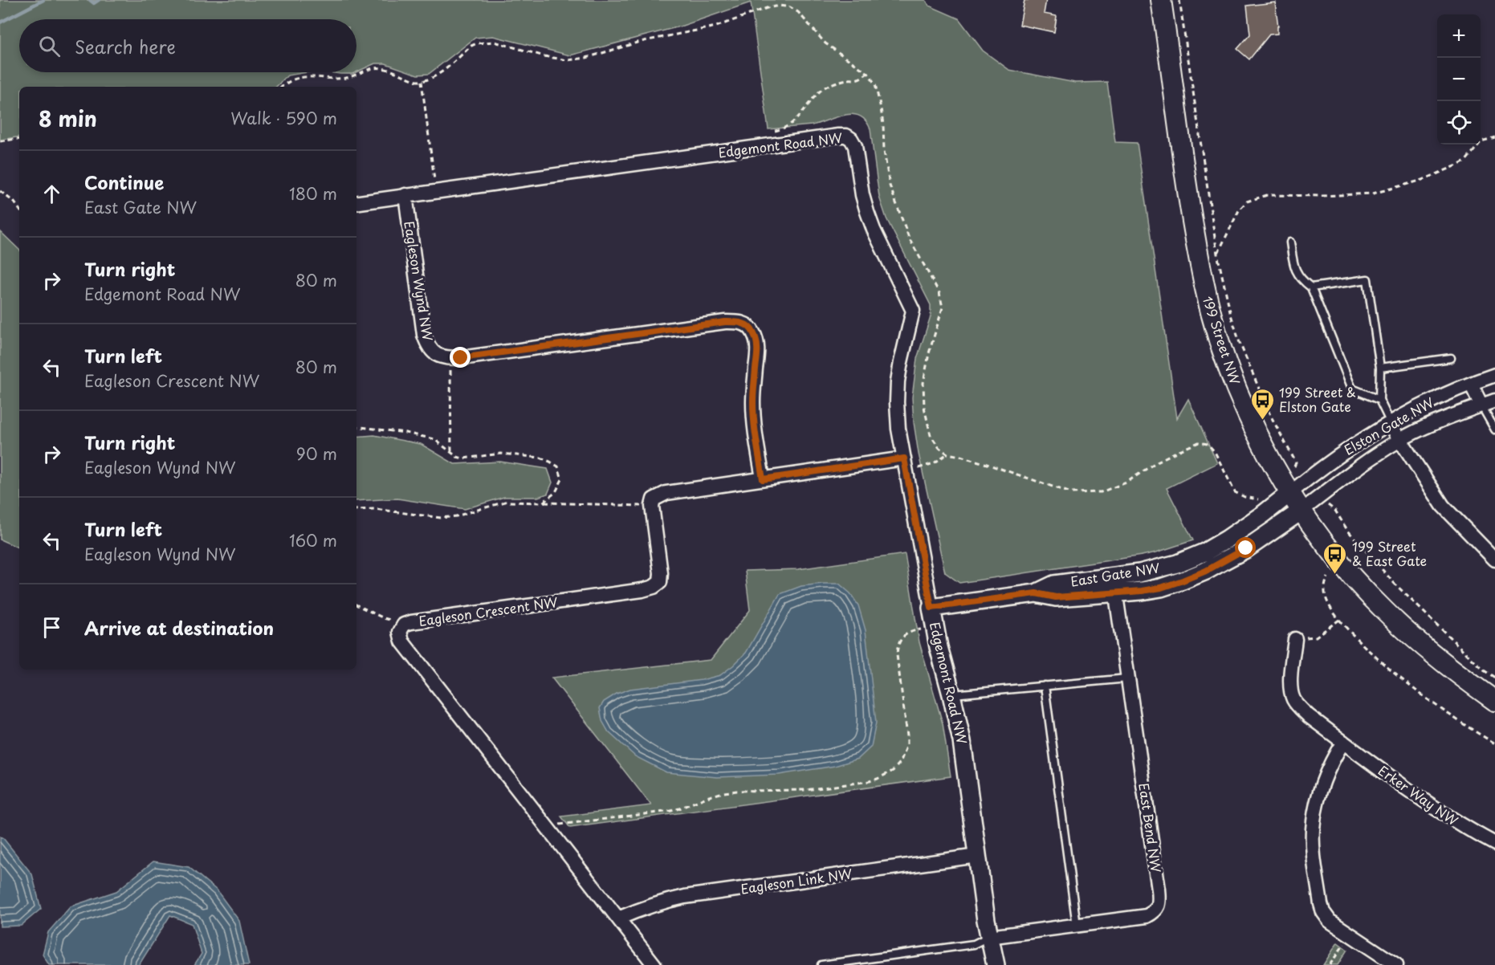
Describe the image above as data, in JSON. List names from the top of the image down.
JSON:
{
  "streets": {
    "main road": ["199 Street NW"],
    "street": [
      "Edgemont Road NW",
      "Eagleson Wynd NW",
      "Elston Gate NW",
      "East Gate NW",
      "Eagleson Crescent NW",
      "Erker Way NW",
      "East Bend NW",
      "Eagleson Link NW"
    ]
  },
  "crossings": [
    ["Edgemont Road NW", "Eagleson Wynd NW"],
    ["Edgemont Road NW", "East Gate NW"],
    ["Edgemont Road NW", "East Bend NW"],
    ["Edgemont Road NW", "Eagleson Link NW"],
    ["199 Street NW", "Elston Gate NW"],
    ["199 Street NW", "East Gate NW"],
    ["Elston Gate NW", "East Gate NW"],
    ["East Gate NW", "East Bend NW"],
    ["Eagleson Crescent NW", "Eagleson Link NW"]
  ],
  "places": {
    "bus stop": ["199 Street & Elston Gate", "199 Street & East Gate"]
  },
  "page": {
    "map_buttons": ["+", "−"],
    "search": "Search here",
    "heading": ["8 min", "Walk · 590 m"],
    "list": [
      ["Continue", "East Gate NW", "180 m"],
      ["Turn right", "Edgemont Road NW", "80 m"],
      ["Turn left", "Eagleson Crescent NW", "80 m"],
      ["Turn right", "Eagleson Wynd NW", "90 m"],
      ["Turn left", "Eagleson Wynd NW", "160 m"],
      "Arrive at destination"
    ]
  }
}
